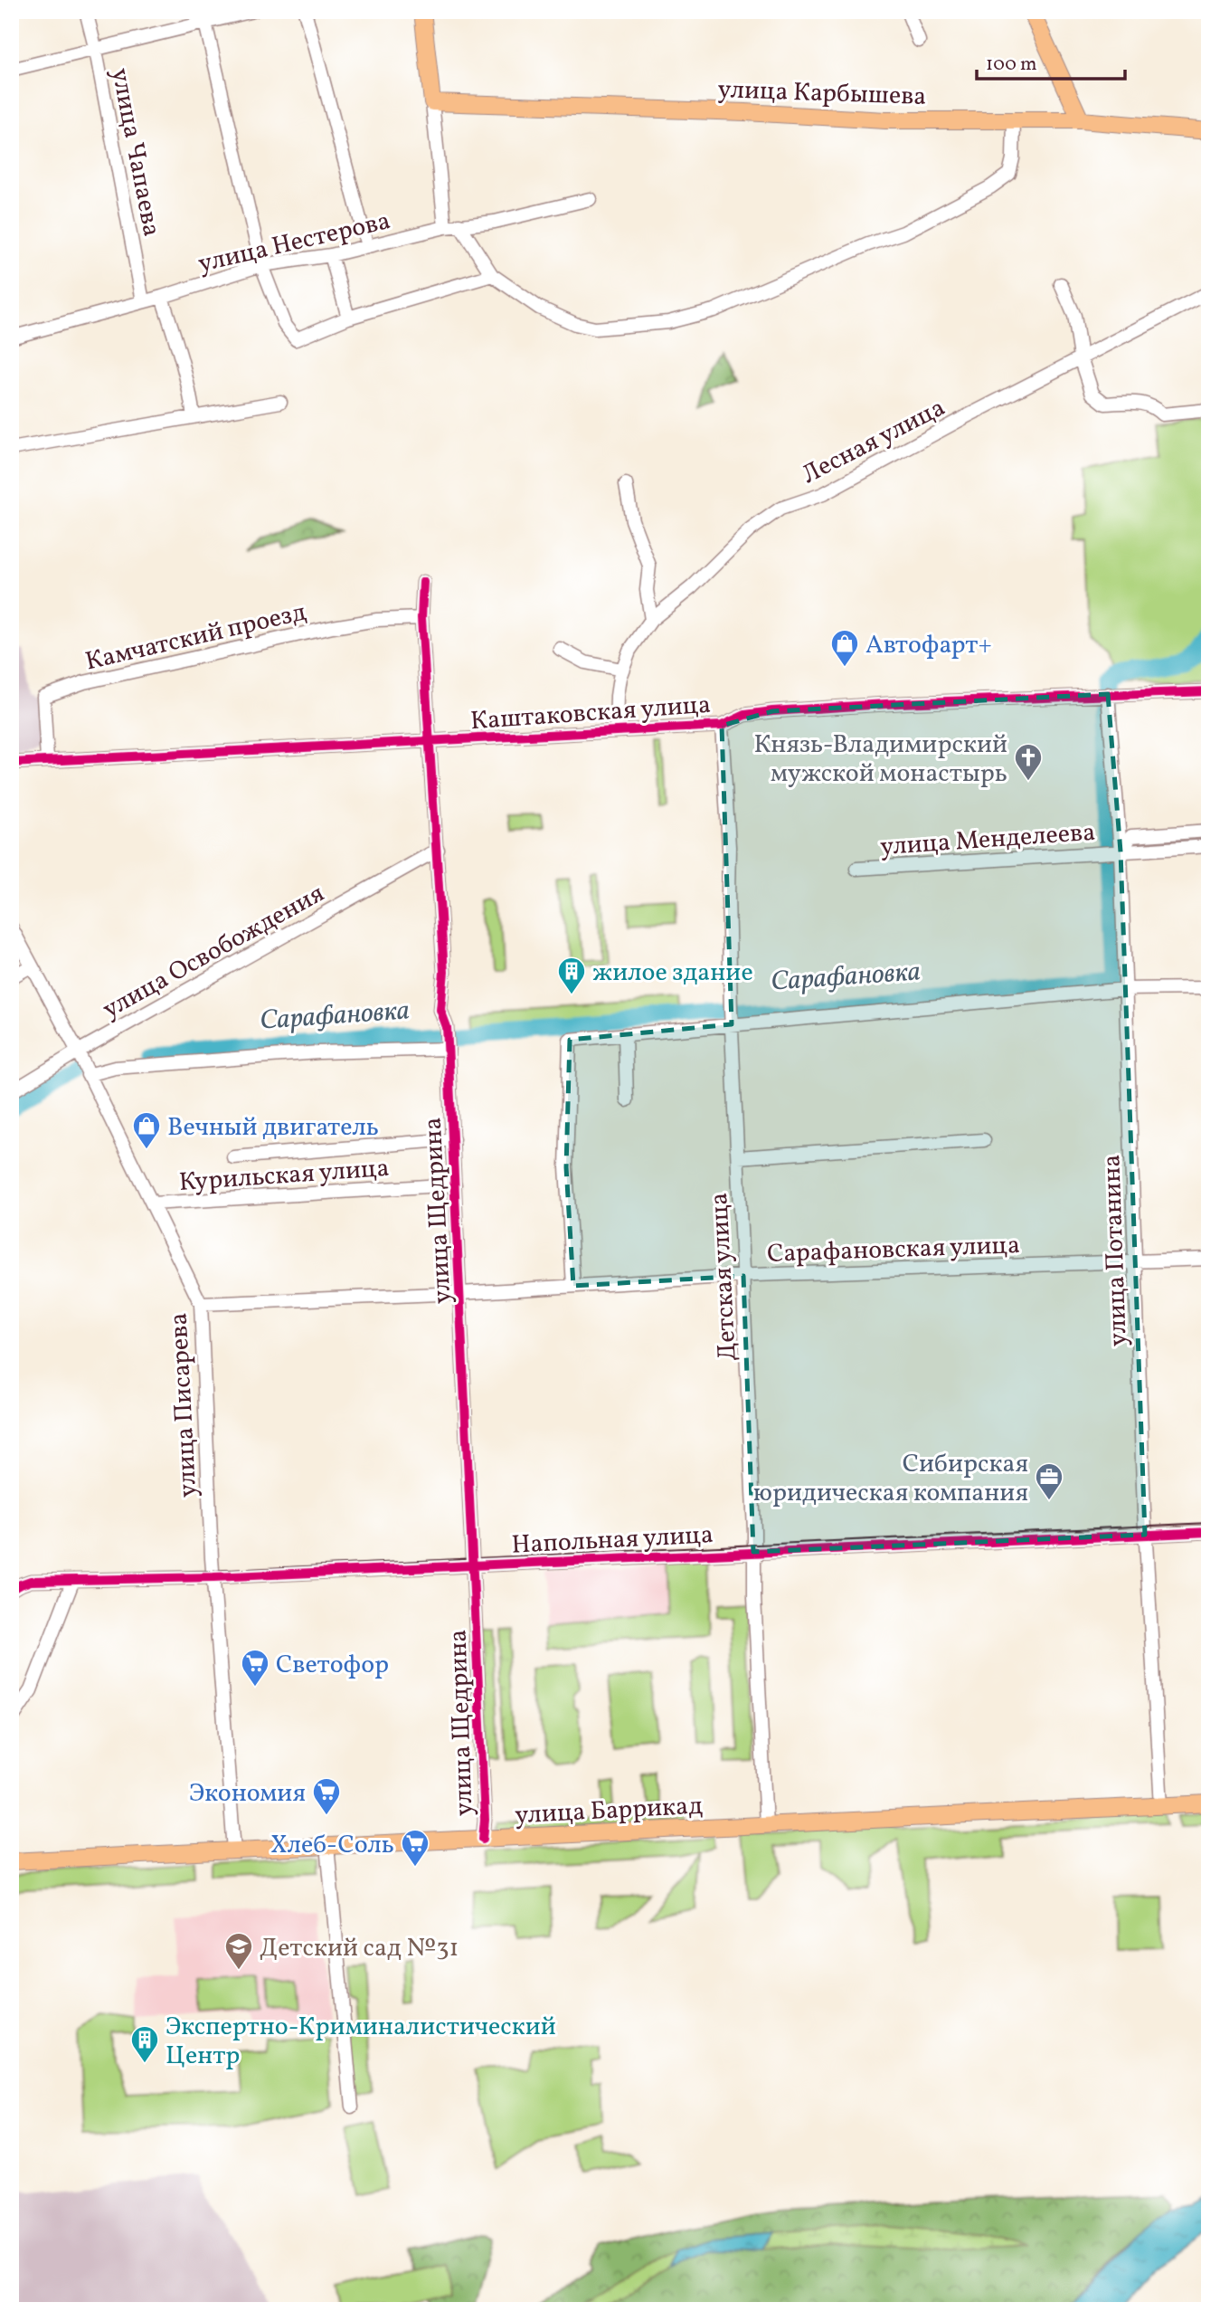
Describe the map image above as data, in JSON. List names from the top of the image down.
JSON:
{
  "streets": {
    "main road": ["улица Карбышева", "улица Баррикад"],
    "street": [
      "улица Чапаева",
      "улица Нестерова",
      "Лесная улица",
      "Камчатский проезд",
      "Каштаковская улица",
      "улица Менделеева",
      "улица Освобождения",
      "Курильская улица",
      "улица Щедрина",
      "Сарафановская улица",
      "улица Потанина",
      "Детская улица",
      "улица Писарева",
      "Напольная улица"
    ]
  },
  "crossings": [
    ["улица Чапаева", "улица Нестерова"],
    ["Лесная улица", "Каштаковская улица"],
    ["Камчатский проезд", "Каштаковская улица"],
    ["Камчатский проезд", "улица Щедрина"],
    ["Каштаковская улица", "улица Щедрина"],
    ["Каштаковская улица", "улица Потанина"],
    ["Каштаковская улица", "Детская улица"],
    ["улица Менделеева", "улица Потанина"],
    ["улица Освобождения", "улица Щедрина"],
    ["улица Освобождения", "улица Писарева"],
    ["Курильская улица", "улица Щедрина"],
    ["Курильская улица", "улица Писарева"],
    ["улица Щедрина", "Сарафановская улица"],
    ["улица Щедрина", "Напольная улица"],
    ["улица Щедрина", "улица Баррикад"],
    ["Сарафановская улица", "улица Потанина"],
    ["Сарафановская улица", "Детская улица"],
    ["Сарафановская улица", "улица Писарева"],
    ["улица Потанина", "Напольная улица"],
    ["улица Потанина", "улица Баррикад"],
    ["Детская улица", "Напольная улица"],
    ["Детская улица", "улица Баррикад"],
    ["улица Писарева", "Напольная улица"],
    ["улица Писарева", "улица Баррикад"]
  ],
  "water": ["Сарафановка"],
  "places": {
    "shop": ["Автофарт+", "Вечный двигатель"],
    "church": ["Князь-Владимирский мужской монастырь"],
    "building": ["жилое здание", "Экспертно-Криминалистический Центр"],
    "office": ["Сибирская юридическая компания"],
    "supermarket": ["Светофор", "Экономия", "Хлеб-Соль"],
    "school or university": ["Детский сад №31"]
  },
  "scale_bar": "100 m"
}
